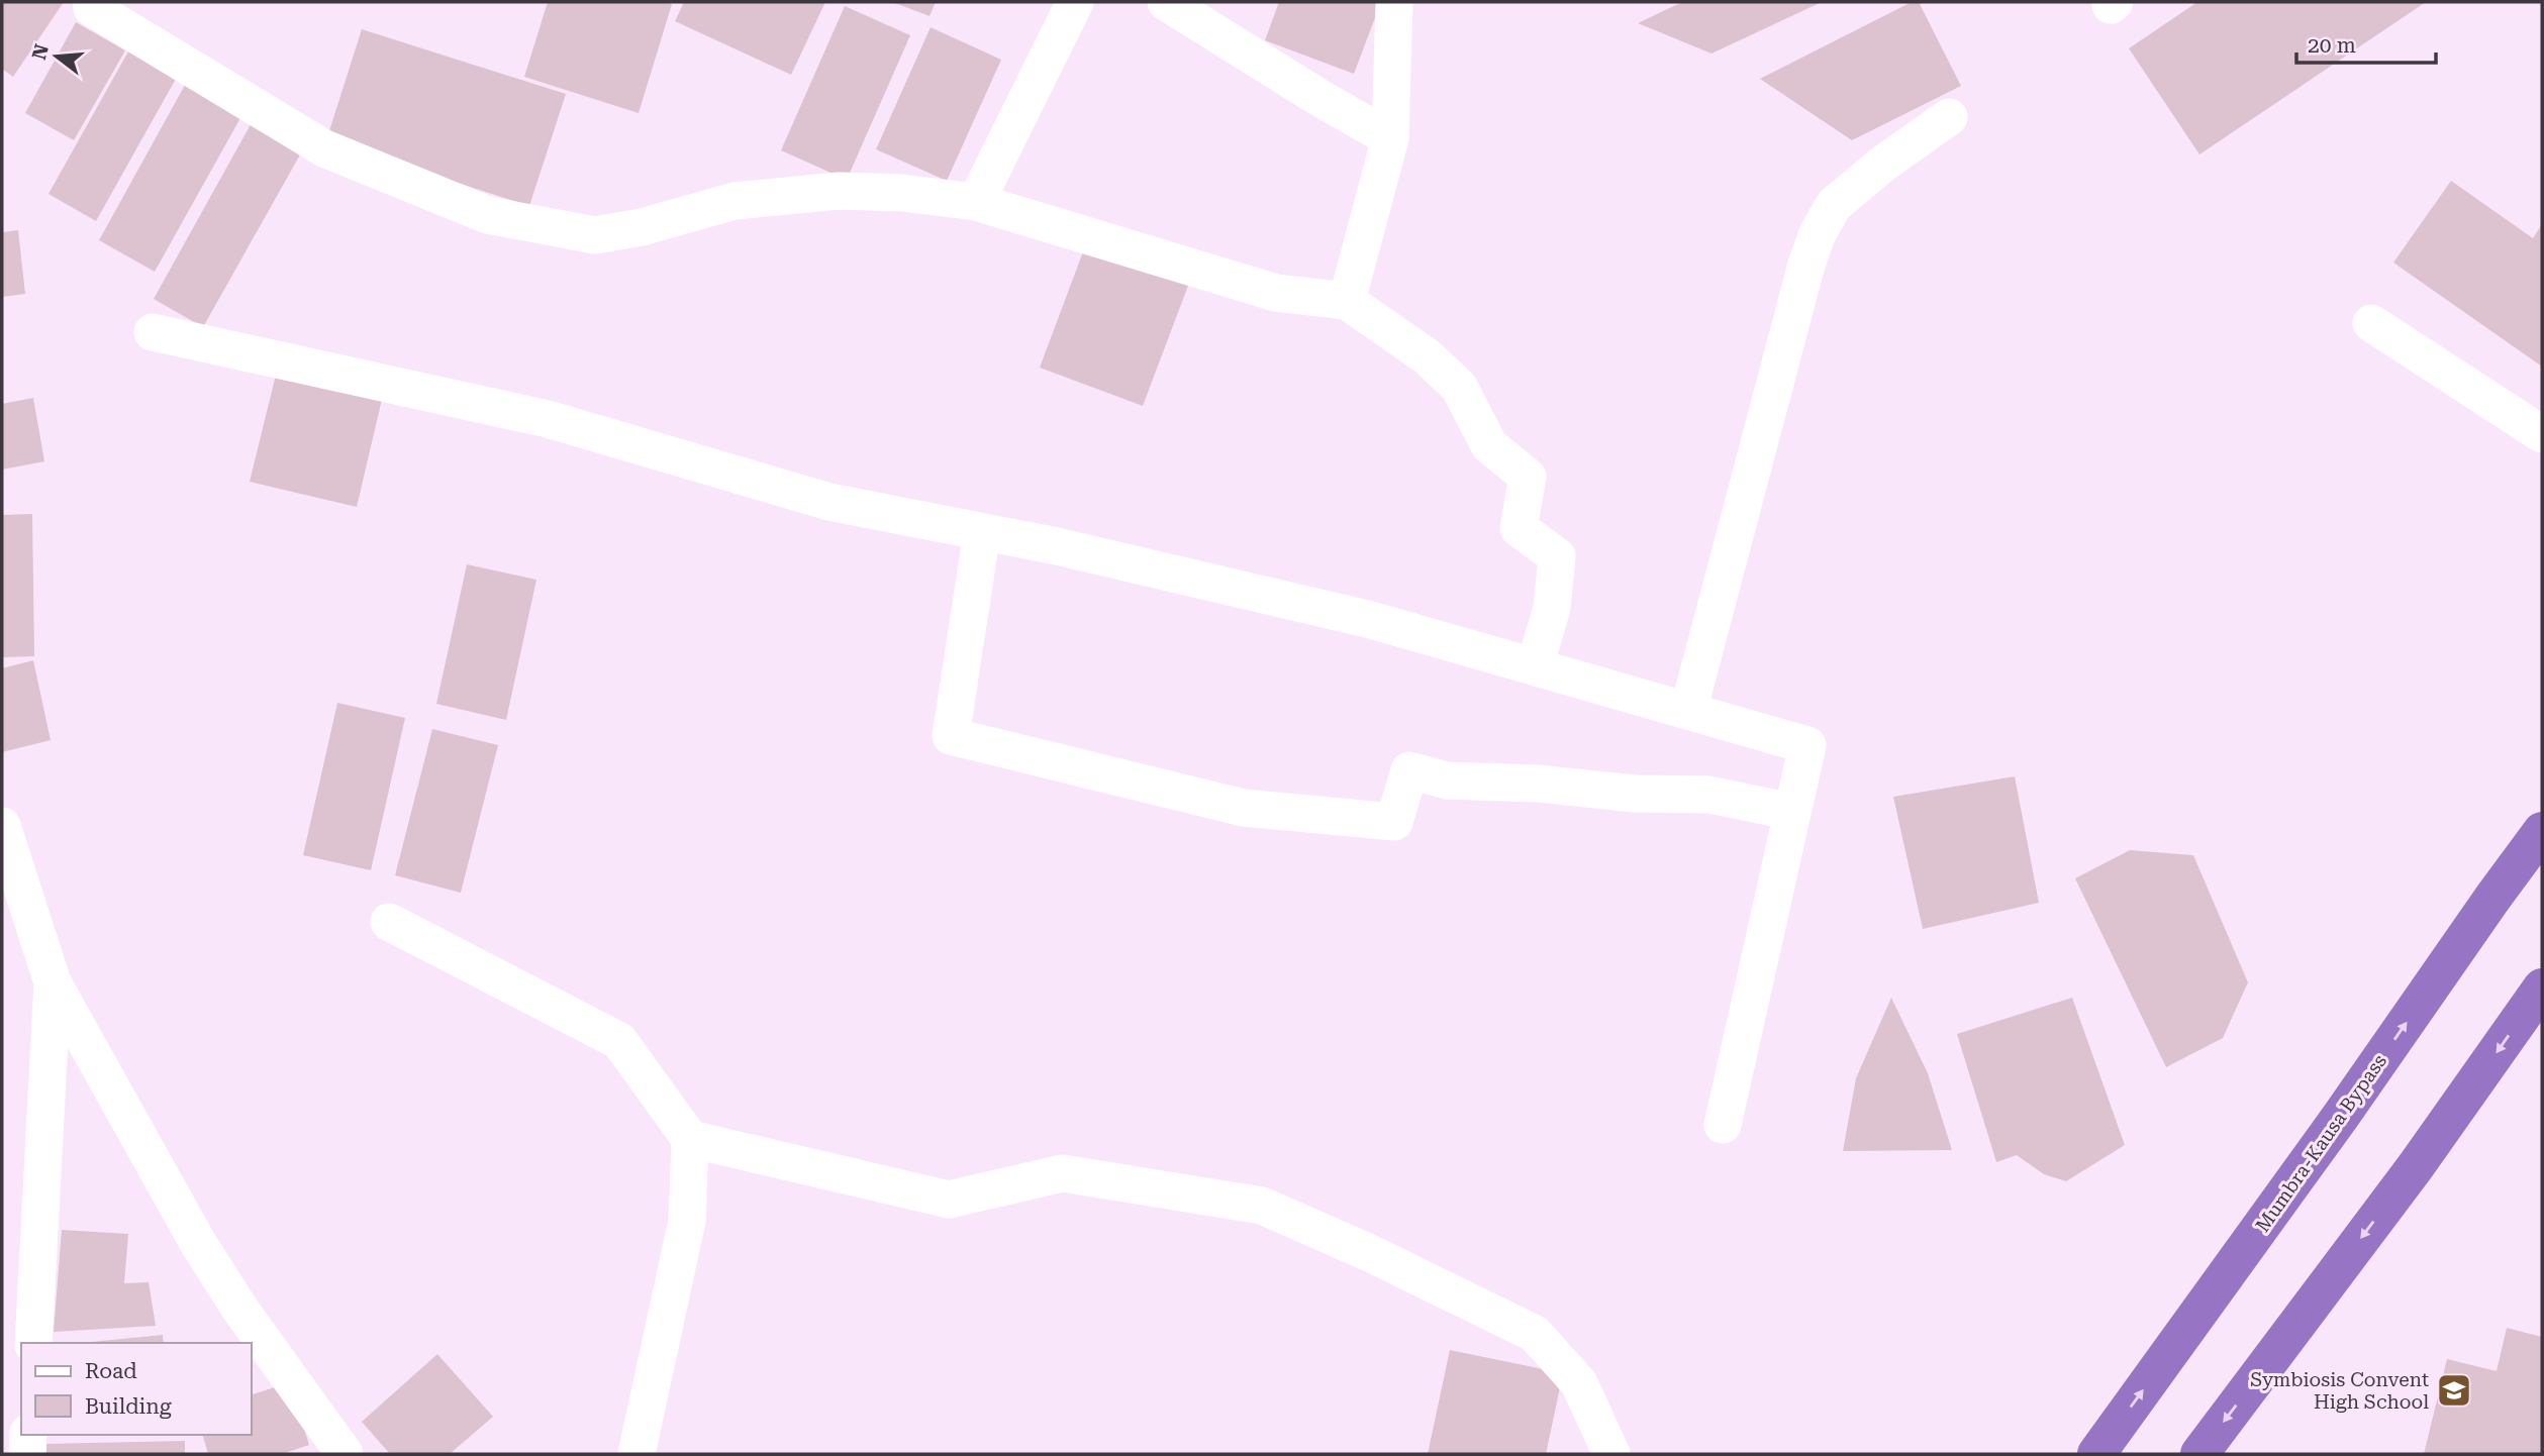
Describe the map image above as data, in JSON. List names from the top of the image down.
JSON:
{
  "streets": {
    "highway": ["Mumbra-Kausa Bypass"]
  },
  "places": {
    "school or university": ["Symbiosis Convent High School"]
  },
  "legend": ["Road", "Building"],
  "scale_bar": "20 m",
  "north": "left"
}
